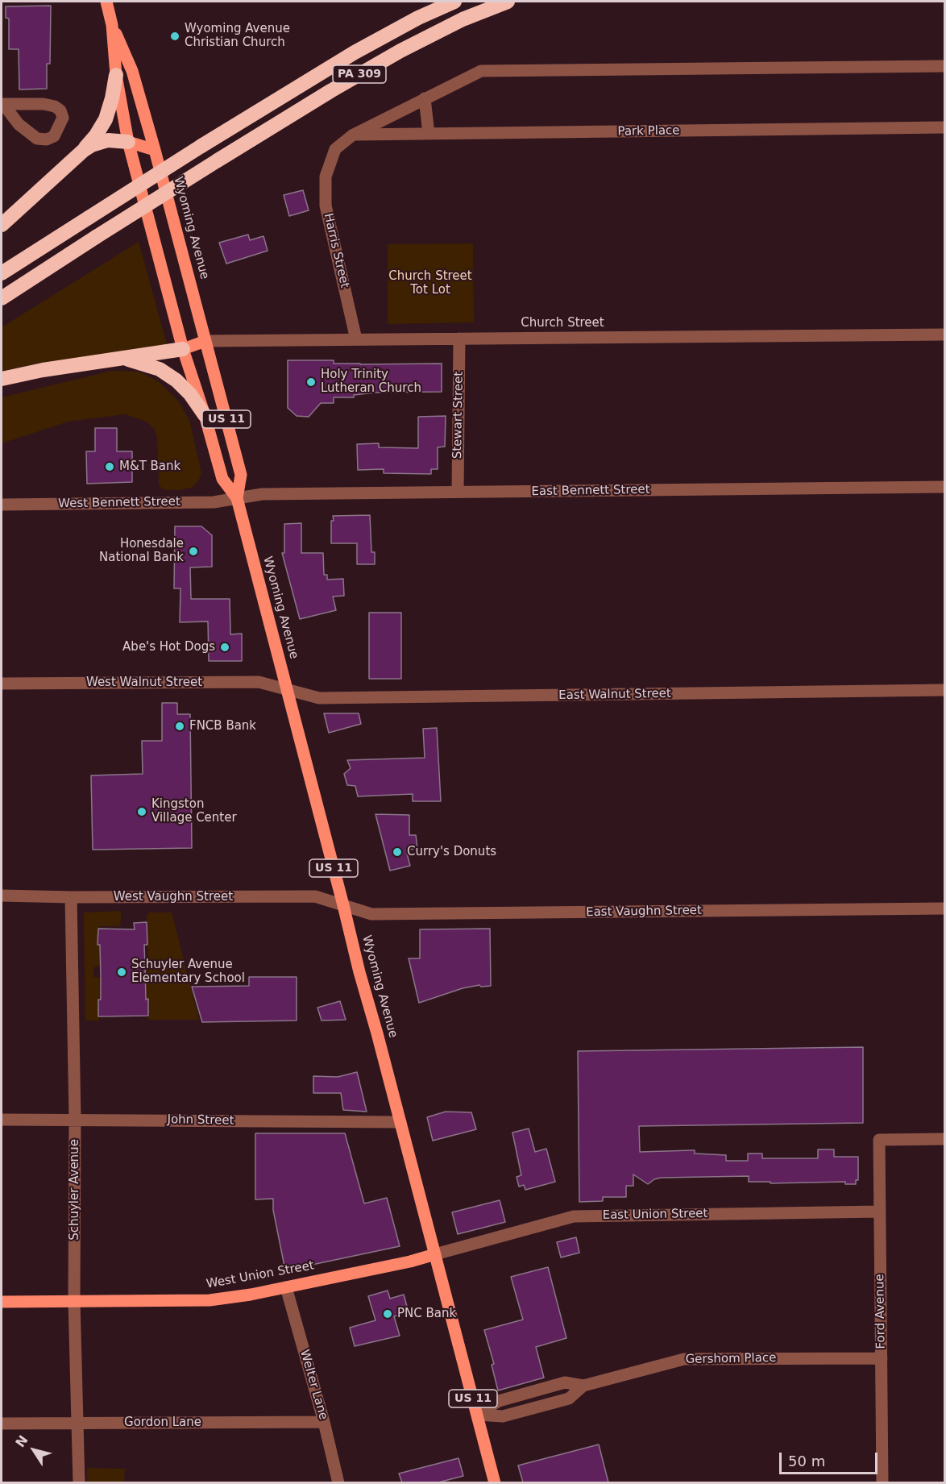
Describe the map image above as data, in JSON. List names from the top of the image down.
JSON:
{
  "streets": {
    "highway": ["PA 309"],
    "main road": [
      "Wyoming Avenue",
      "Church Street",
      "US 11",
      "West Union Street"
    ],
    "street": [
      "Park Place",
      "Harris Street",
      "Stewart Street",
      "East Bennett Street",
      "West Bennett Street",
      "West Walnut Street",
      "East Walnut Street",
      "West Vaughn Street",
      "East Vaughn Street",
      "John Street",
      "Schuyler Avenue",
      "East Union Street",
      "Ford Avenue",
      "Gershom Place",
      "Welter Lane",
      "Gordon Lane"
    ]
  },
  "crossings": [
    ["Park Place", "Harris Street"],
    ["Wyoming Avenue", "Church Street"],
    ["Wyoming Avenue", "East Bennett Street"],
    ["Wyoming Avenue", "West Bennett Street"],
    ["Wyoming Avenue", "West Walnut Street"],
    ["Wyoming Avenue", "East Walnut Street"],
    ["Wyoming Avenue", "West Vaughn Street"],
    ["Wyoming Avenue", "East Vaughn Street"],
    ["Wyoming Avenue", "John Street"],
    ["Wyoming Avenue", "East Union Street"],
    ["Wyoming Avenue", "West Union Street"],
    ["Wyoming Avenue", "Gershom Place"],
    ["Harris Street", "Church Street"],
    ["Church Street", "Stewart Street"],
    ["Stewart Street", "East Bennett Street"],
    ["East Bennett Street", "West Bennett Street"],
    ["West Walnut Street", "East Walnut Street"],
    ["West Vaughn Street", "East Vaughn Street"],
    ["West Vaughn Street", "Schuyler Avenue"],
    ["John Street", "Schuyler Avenue"],
    ["Schuyler Avenue", "West Union Street"],
    ["Schuyler Avenue", "Gordon Lane"],
    ["East Union Street", "West Union Street"],
    ["East Union Street", "Ford Avenue"],
    ["West Union Street", "Welter Lane"],
    ["Ford Avenue", "Gershom Place"],
    ["Welter Lane", "Gordon Lane"]
  ],
  "parks": ["Church Street Tot Lot"],
  "places": [
    "Wyoming Avenue Christian Church",
    "Holy Trinity Lutheran Church",
    "M&T Bank",
    "Honesdale National Bank",
    "Abe's Hot Dogs",
    "FNCB Bank",
    "Kingston Village Center",
    "Curry's Donuts",
    "Schuyler Avenue Elementary School",
    "PNC Bank"
  ],
  "scale_bar": "50 m",
  "north": "top left"
}
